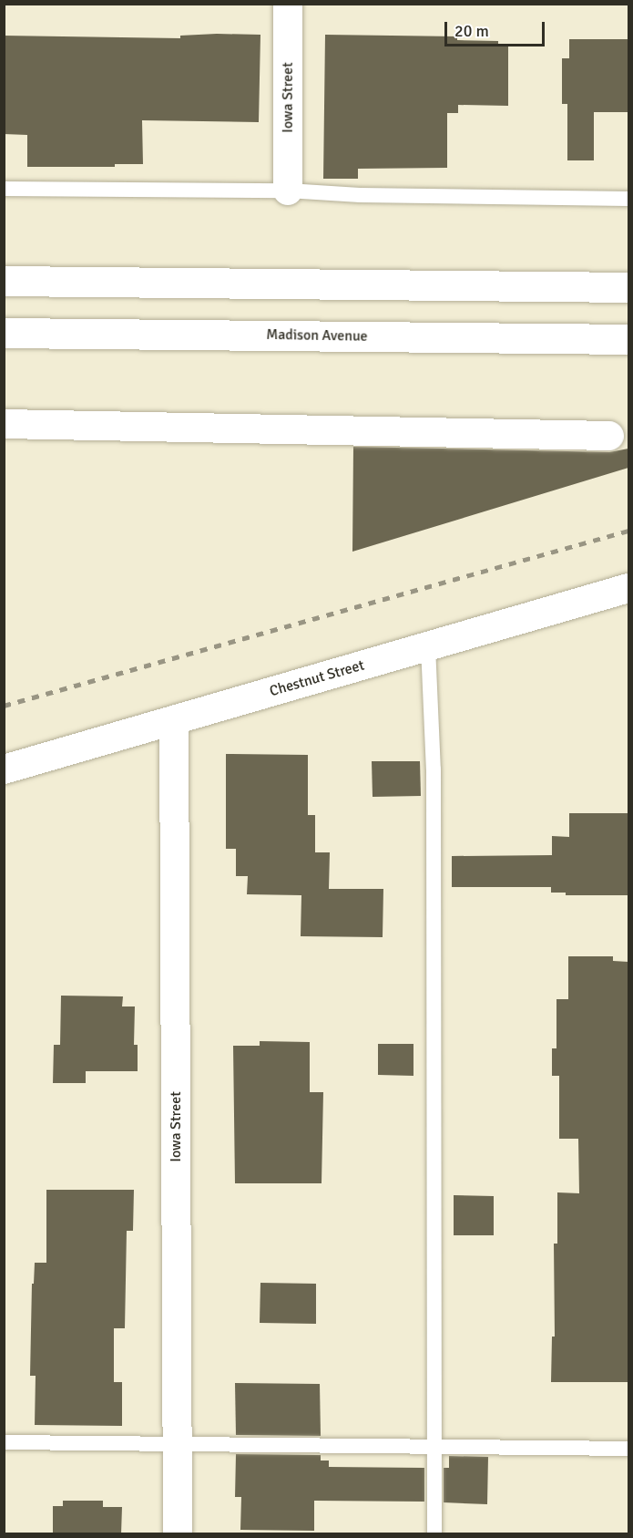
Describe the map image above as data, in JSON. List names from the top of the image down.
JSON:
{
  "streets": {
    "main road": ["Madison Avenue"],
    "street": ["Iowa Street", "Chestnut Street"]
  },
  "crossings": [
    ["Iowa Street", "Chestnut Street"]
  ],
  "scale_bar": "20 m"
}
